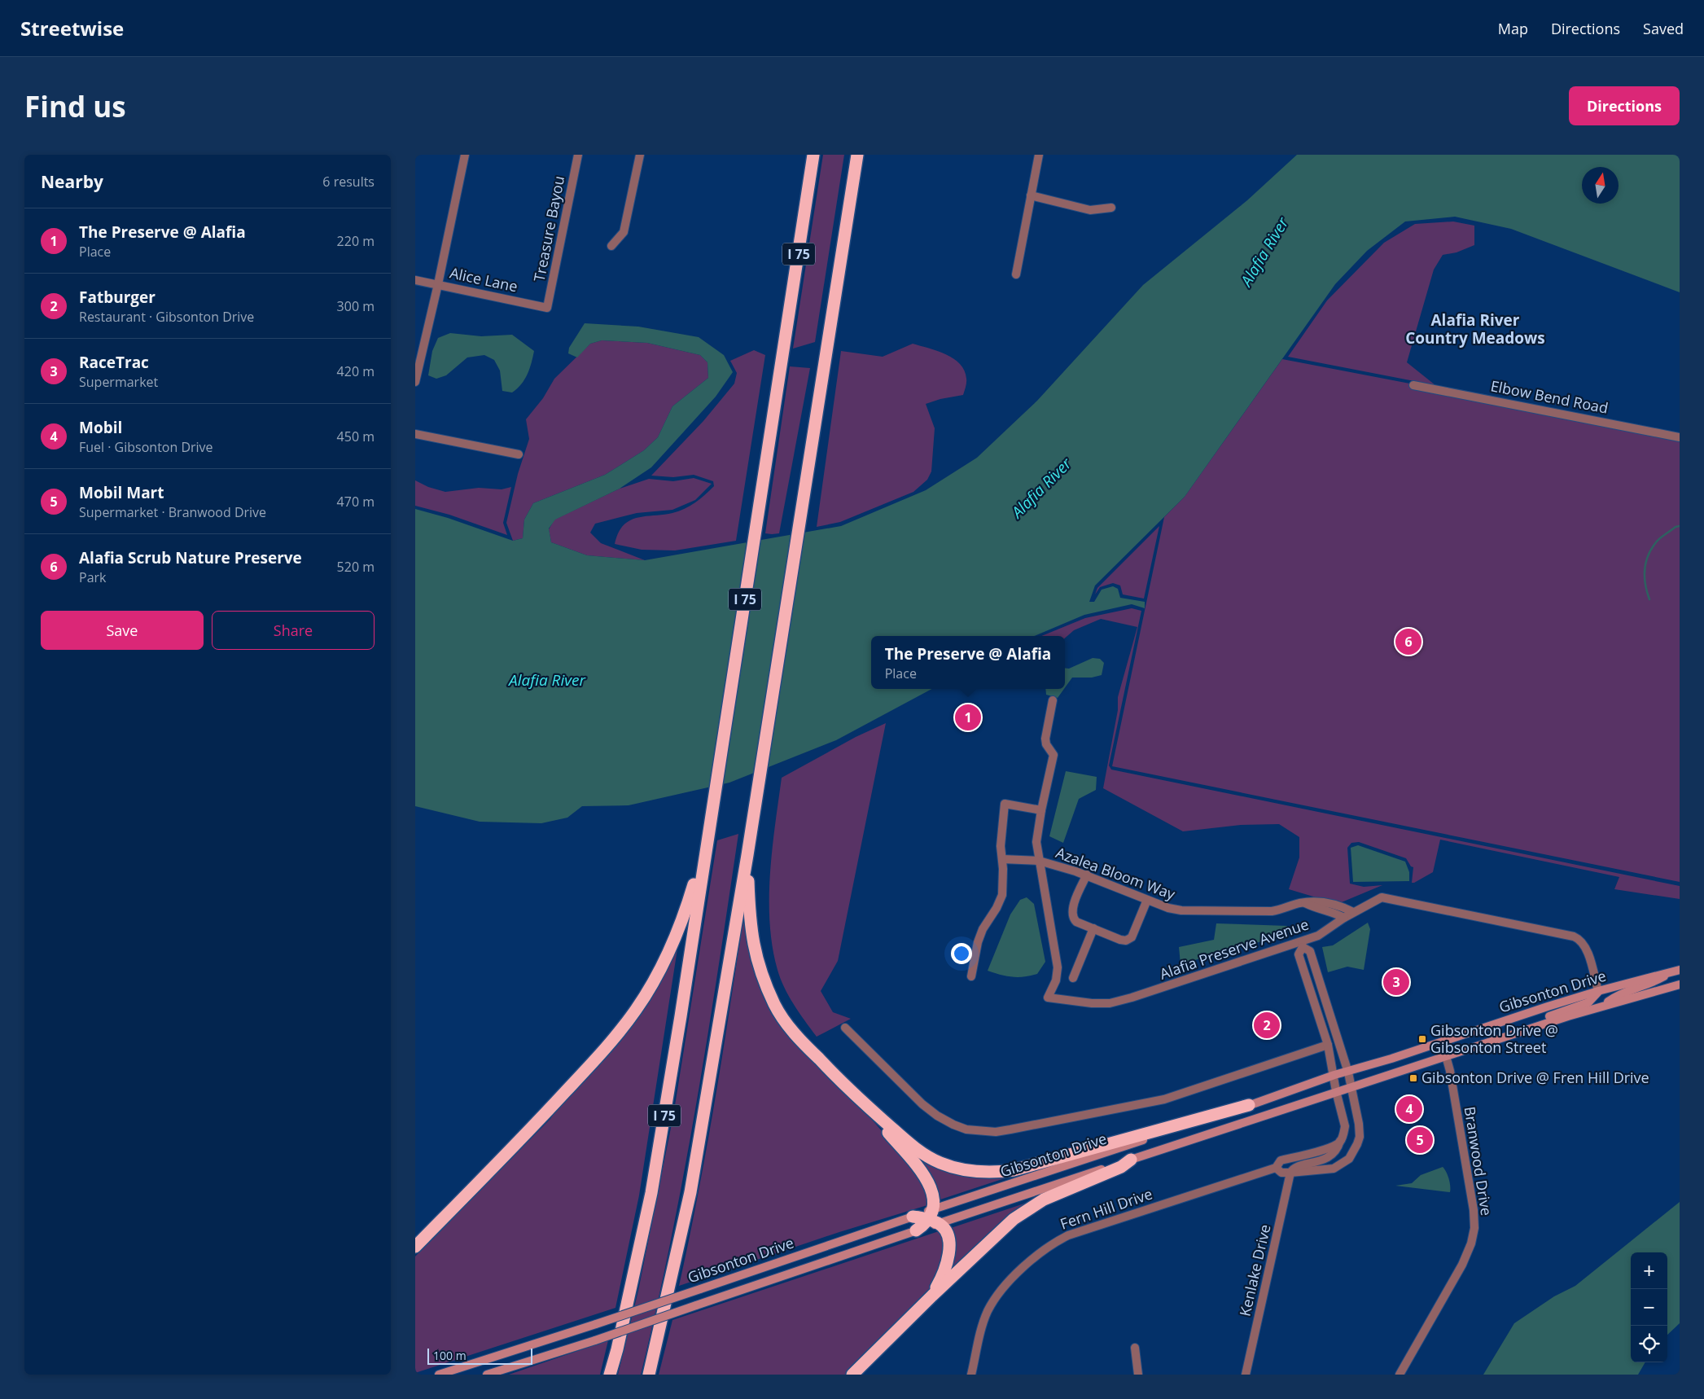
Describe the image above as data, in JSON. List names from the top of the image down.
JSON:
{
  "streets": {
    "highway": ["I 75"],
    "main road": ["Gibsonton Drive"],
    "street": [
      "Treasure Bayou",
      "Alice Lane",
      "Elbow Bend Road",
      "Azalea Bloom Way",
      "Alafia Preserve Avenue",
      "Branwood Drive",
      "Fern Hill Drive",
      "Kenlake Drive"
    ]
  },
  "crossings": [
    ["Treasure Bayou", "Alice Lane"],
    ["Azalea Bloom Way", "Alafia Preserve Avenue"],
    ["Alafia Preserve Avenue", "Gibsonton Drive"],
    ["Gibsonton Drive", "Branwood Drive"]
  ],
  "districts": ["Alafia River Country Meadows"],
  "water": ["Alafia River"],
  "places": {
    "transit": ["Gibsonton Drive @ Gibsonton Street", "Gibsonton Drive @ Fren Hill Drive"]
  },
  "scale_bar": "100 m",
  "north": "top",
  "page": {
    "header": "Streetwise",
    "nav": ["Map", "Directions", "Saved"],
    "buttons": [
      "Directions",
      ["Save", "Share"]
    ],
    "title": "Find us",
    "heading": ["Nearby", "6 results"],
    "list": [
      {
        "mark": "1",
        "name": "The Preserve @ Alafia",
        "note": "Place",
        "value": "220 m"
      },
      {
        "mark": "2",
        "name": "Fatburger",
        "note": "Restaurant · Gibsonton Drive",
        "value": "300 m"
      },
      {
        "mark": "3",
        "name": "RaceTrac",
        "note": "Supermarket",
        "value": "420 m"
      },
      {
        "mark": "4",
        "name": "Mobil",
        "note": "Fuel · Gibsonton Drive",
        "value": "450 m"
      },
      {
        "mark": "5",
        "name": "Mobil Mart",
        "note": "Supermarket · Branwood Drive",
        "value": "470 m"
      },
      {
        "mark": "6",
        "name": "Alafia Scrub Nature Preserve",
        "note": "Park",
        "value": "520 m"
      }
    ],
    "pins": [
      "6",
      "1",
      "3",
      "2",
      "4",
      "5"
    ],
    "popup": ["The Preserve @ Alafia", "Place"],
    "map_buttons": ["+", "−"],
    "scale": "100 m"
  }
}
